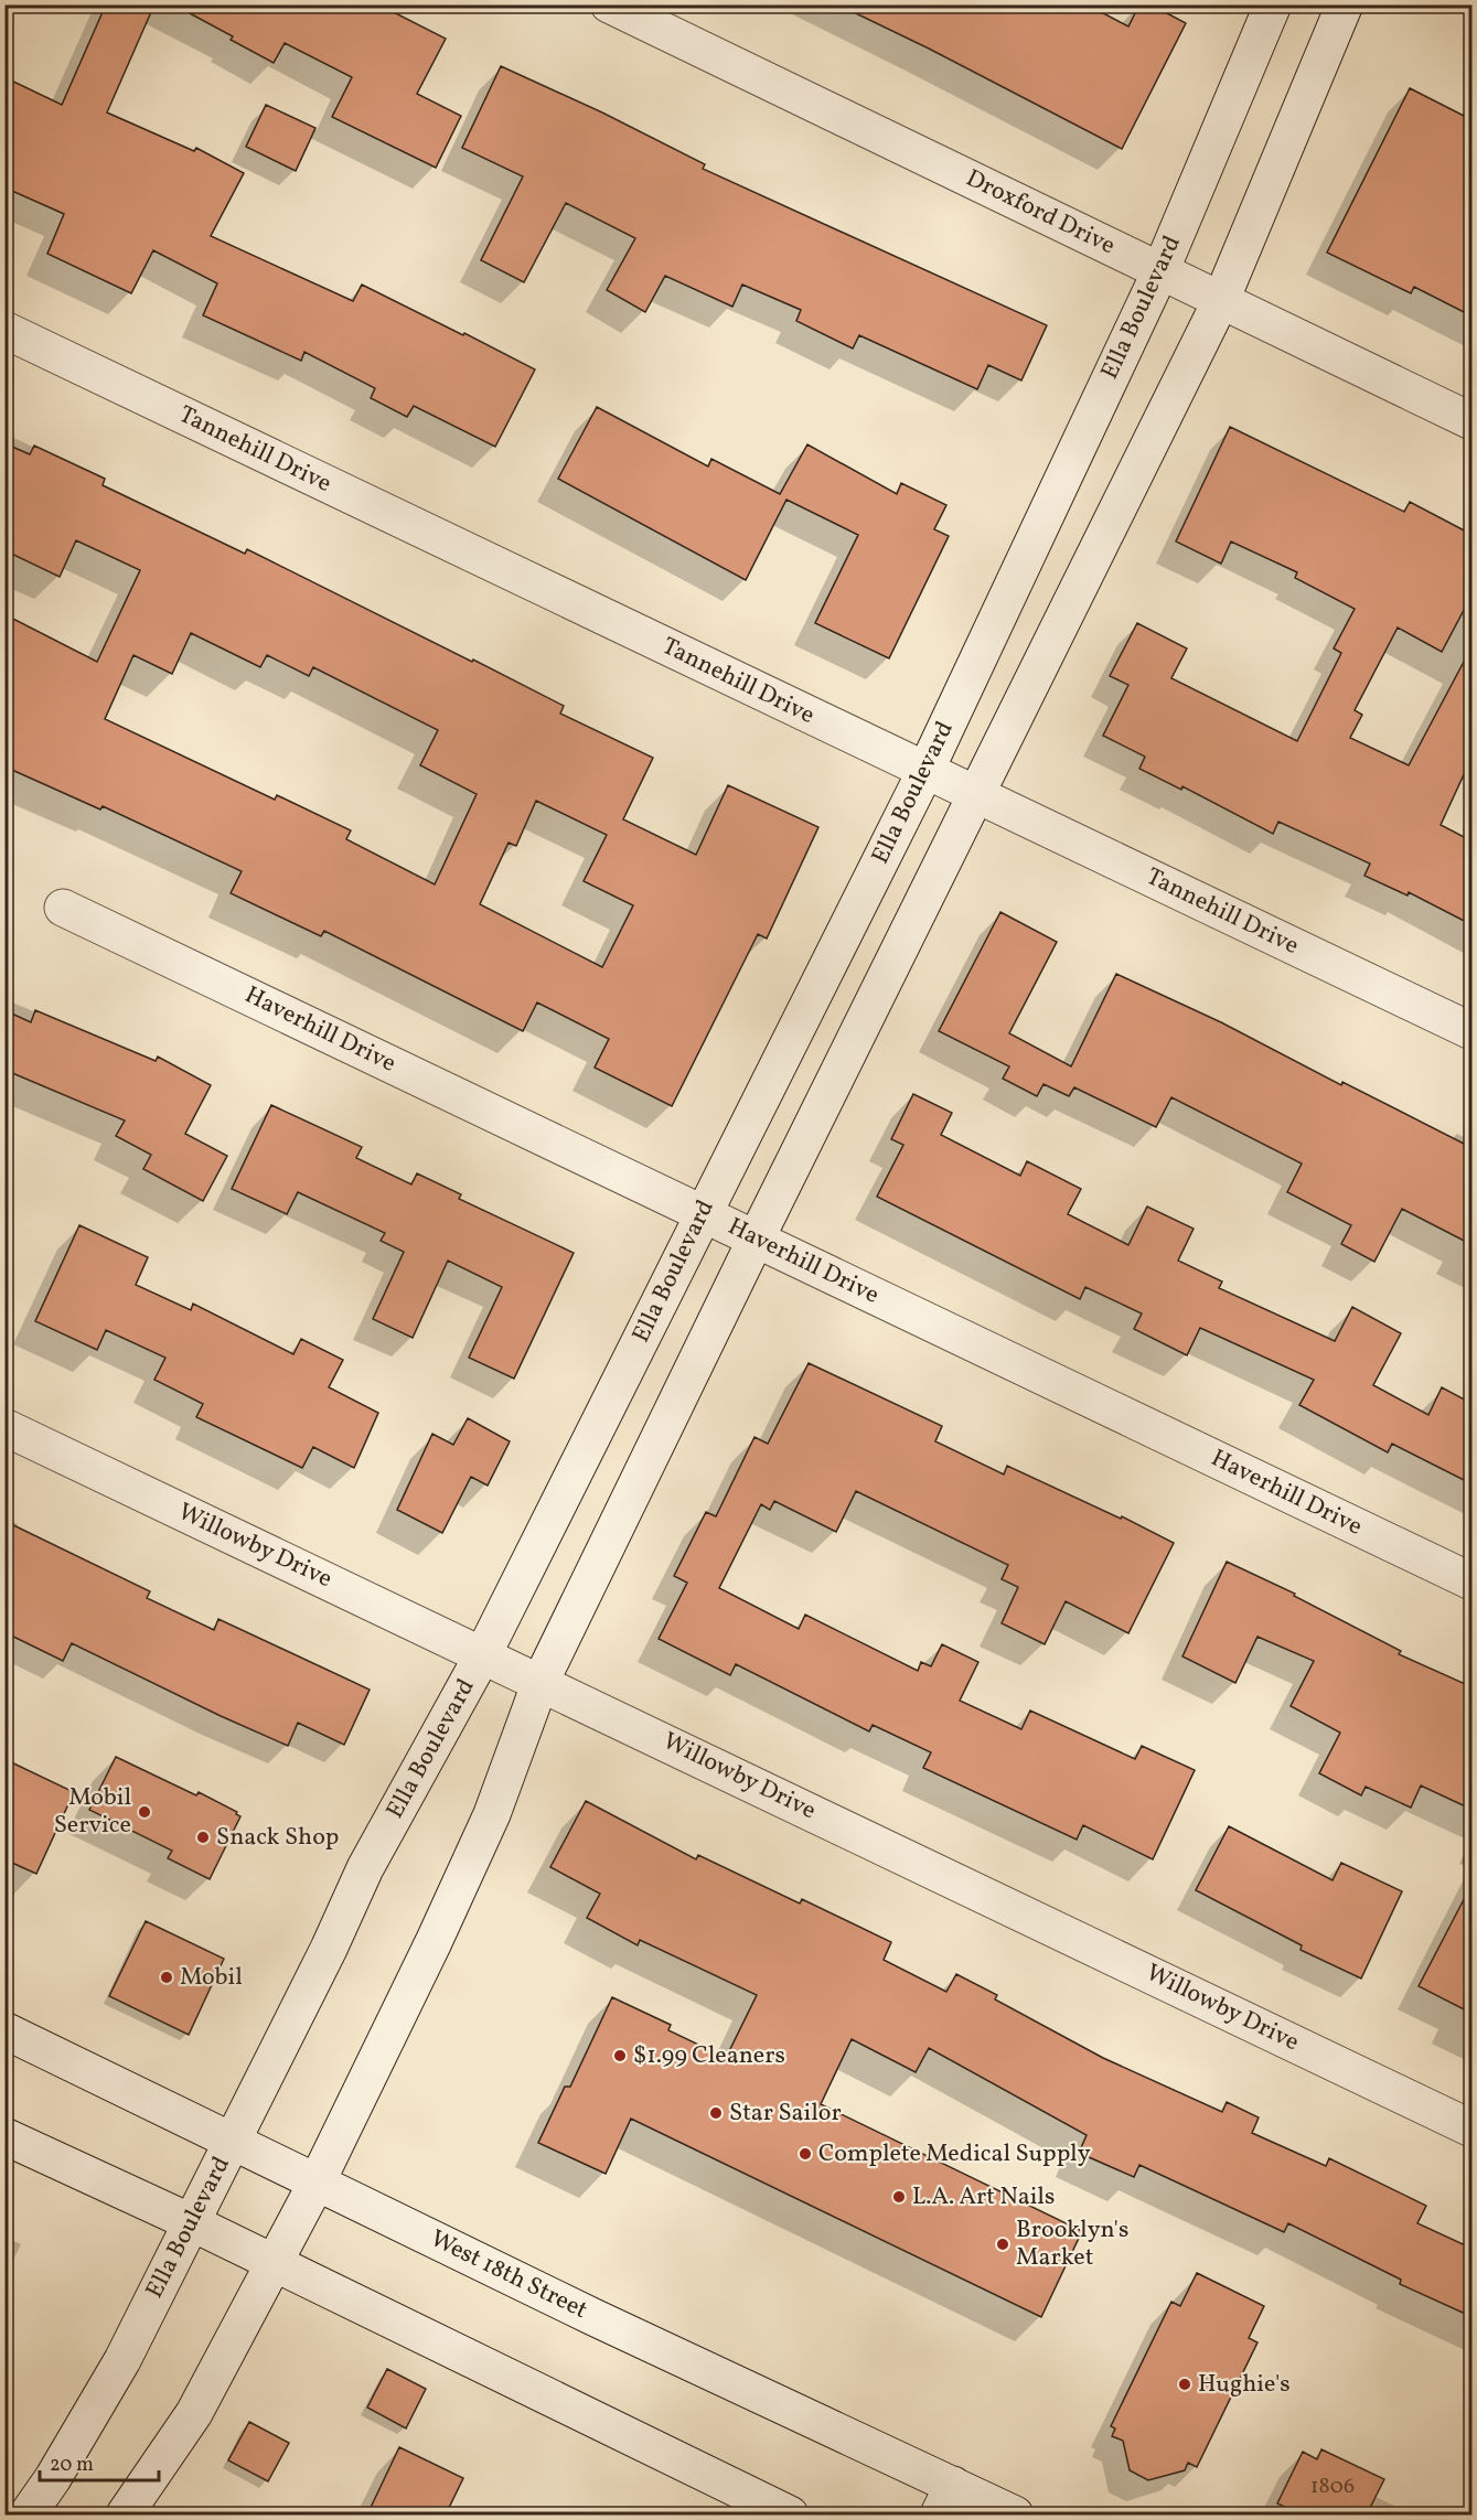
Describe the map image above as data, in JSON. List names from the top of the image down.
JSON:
{
  "streets": {
    "main road": [
      "Droxford Drive",
      "Ella Boulevard",
      "Tannehill Drive",
      "Haverhill Drive",
      "Willowby Drive",
      "West 18th Street"
    ]
  },
  "crossings": [
    ["Droxford Drive", "Ella Boulevard"],
    ["Ella Boulevard", "Tannehill Drive"],
    ["Ella Boulevard", "Haverhill Drive"],
    ["Ella Boulevard", "Willowby Drive"],
    ["Ella Boulevard", "West 18th Street"]
  ],
  "places": [
    "Mobil Service",
    "Snack Shop",
    "Mobil",
    "$1.99 Cleaners",
    "Star Sailor",
    "Complete Medical Supply",
    "L.A. Art Nails",
    "Brooklyn's Market",
    "Hughie's"
  ],
  "house_numbers": ["1806"],
  "scale_bar": "20 m"
}
